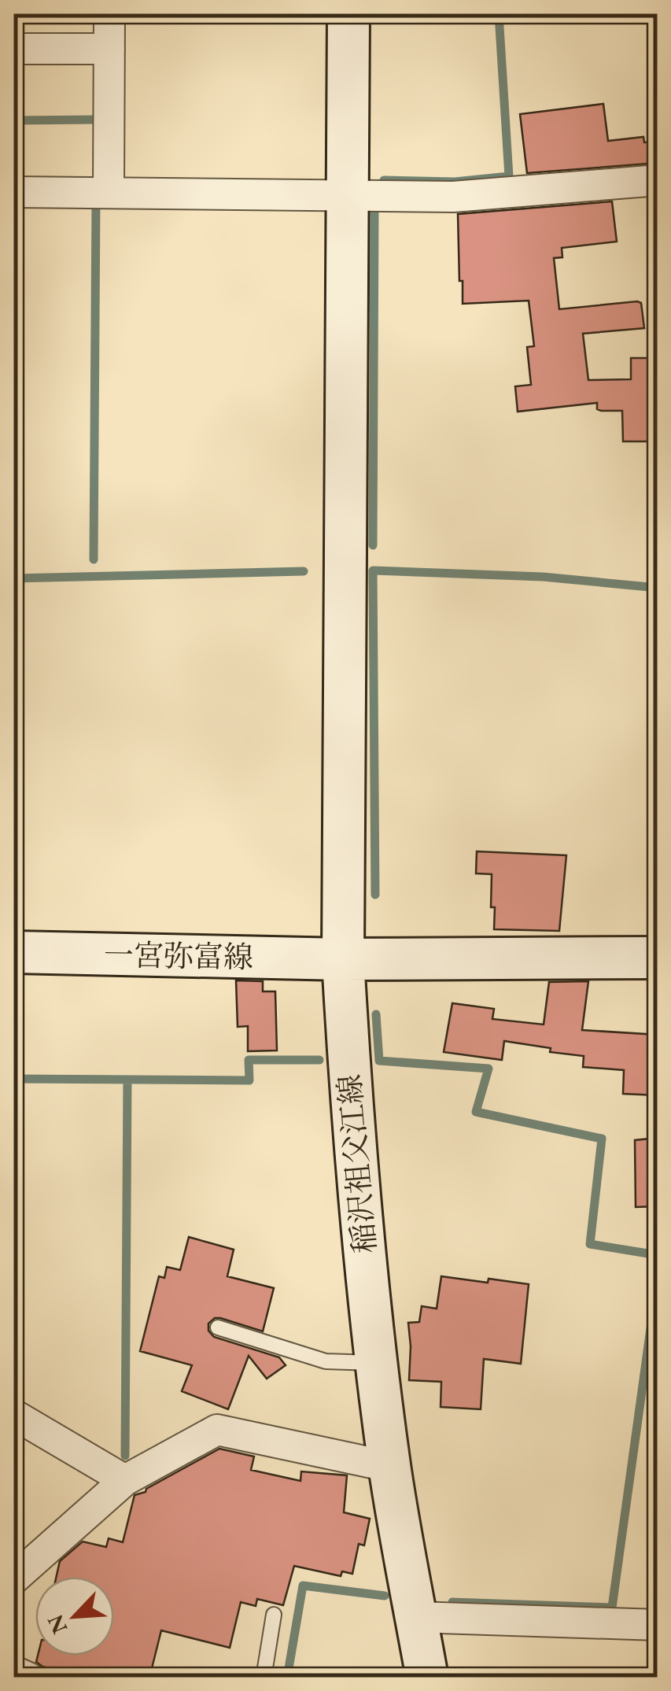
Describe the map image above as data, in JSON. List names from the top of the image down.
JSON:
{
  "streets": {
    "main road": ["一宮弥富線", "稲沢祖父江線"]
  },
  "crossings": [
    ["一宮弥富線", "稲沢祖父江線"]
  ],
  "north": "bottom left"
}
